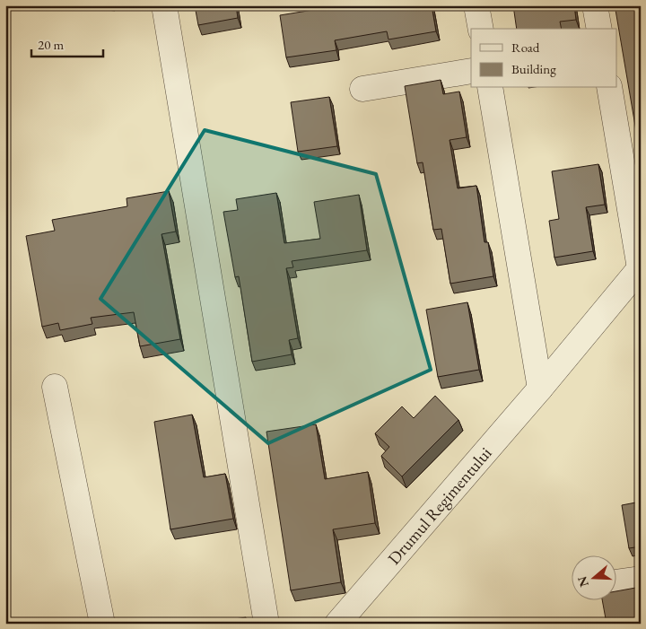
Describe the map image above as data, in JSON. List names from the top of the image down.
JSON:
{
  "streets": {
    "street": ["Drumul Regimentului"]
  },
  "legend": ["Road", "Building"],
  "scale_bar": "20 m",
  "north": "left"
}
